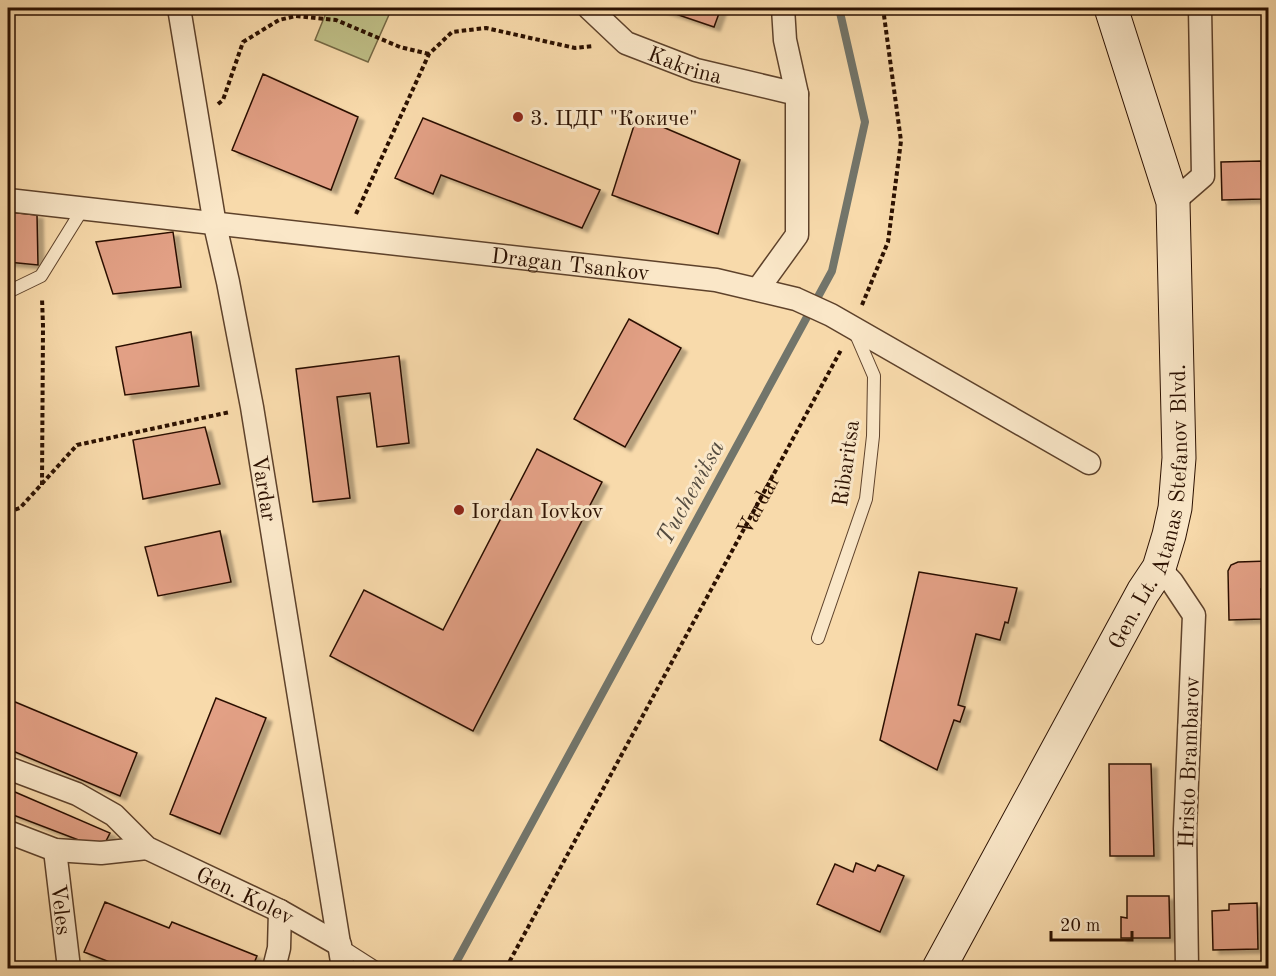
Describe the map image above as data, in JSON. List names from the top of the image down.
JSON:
{
  "streets": {
    "main road": ["Gen. Lt. Atanas Stefanov Blvd."],
    "street": [
      "Kakrina",
      "Dragan Tsankov",
      "Vardar",
      "Hristo Brambarov",
      "Gen. Kolev",
      "Veles"
    ],
    "lane": ["Ribaritsa"]
  },
  "crossings": [
    ["Dragan Tsankov", "Ribaritsa"],
    ["Dragan Tsankov", "Vardar"],
    ["Ribaritsa", "Vardar"],
    ["Vardar", "Gen. Kolev"],
    ["Gen. Lt. Atanas Stefanov Blvd.", "Hristo Brambarov"]
  ],
  "water": ["Tuchenitsa"],
  "places": ["3. ЦДГ \"Кокиче\"", "Iordan Iovkov"],
  "scale_bar": "20 m"
}
